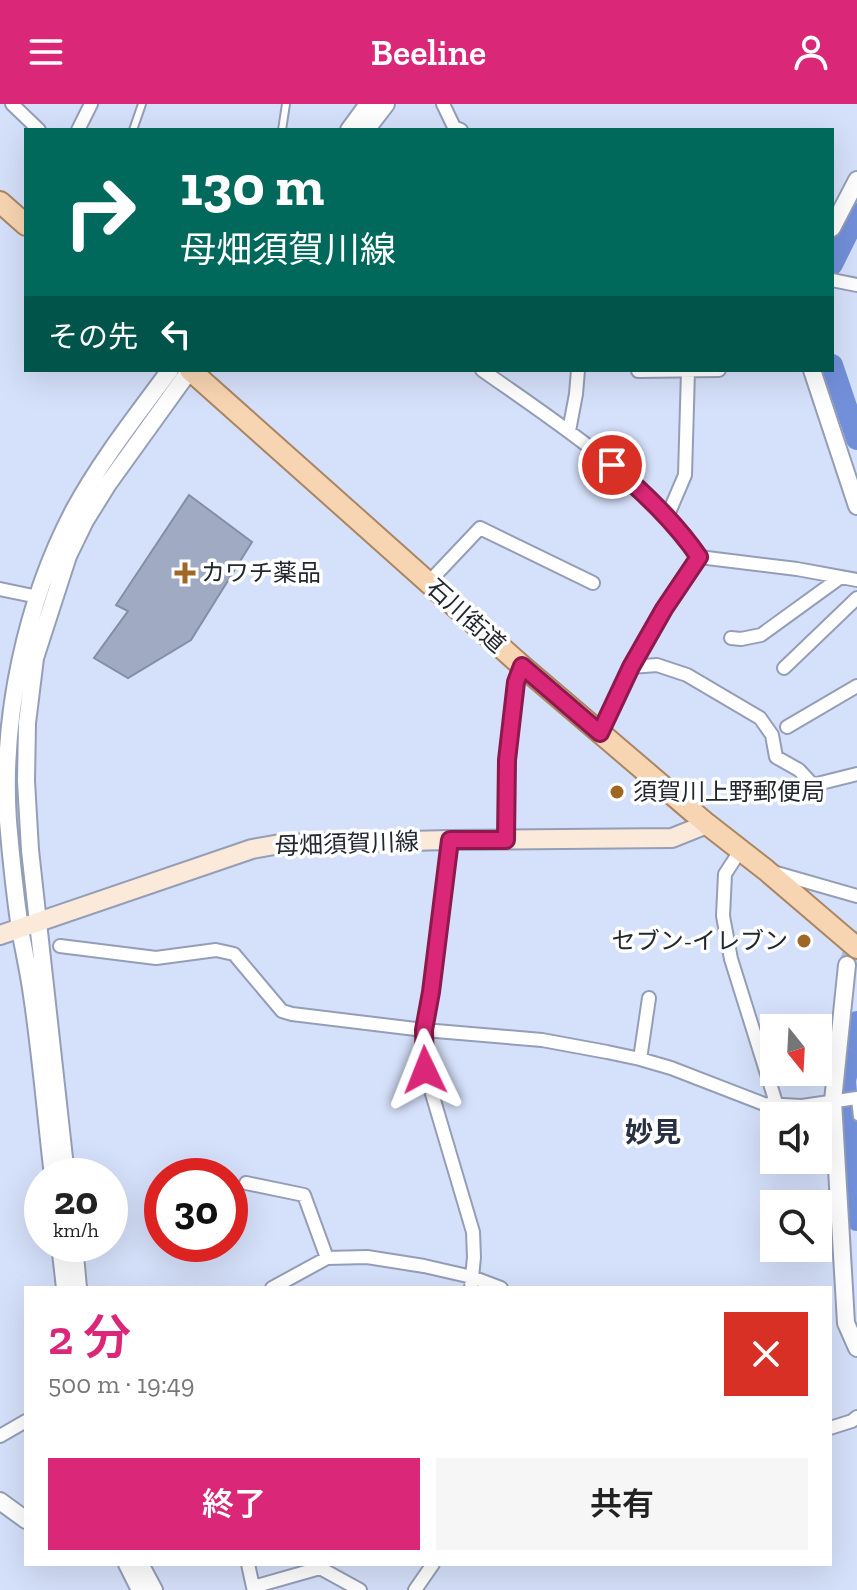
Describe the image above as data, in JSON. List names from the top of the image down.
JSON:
{
  "streets": {
    "main road": ["石川街道", "母畑須賀川線"]
  },
  "crossings": [
    ["石川街道", "母畑須賀川線"]
  ],
  "districts": ["妙見"],
  "places": {
    "health": ["カワチ薬品"],
    "other": ["須賀川上野郵便局", "セブン-イレブン"]
  },
  "north": "bottom",
  "page": {
    "header": "Beeline",
    "turn": ["130 m", "母畑須賀川線"],
    "then": "その先",
    "speed": "20 km/h",
    "limit": "30",
    "heading": ["2 分", "500 m · 19:49"],
    "buttons": ["終了", "共有"]
  }
}
